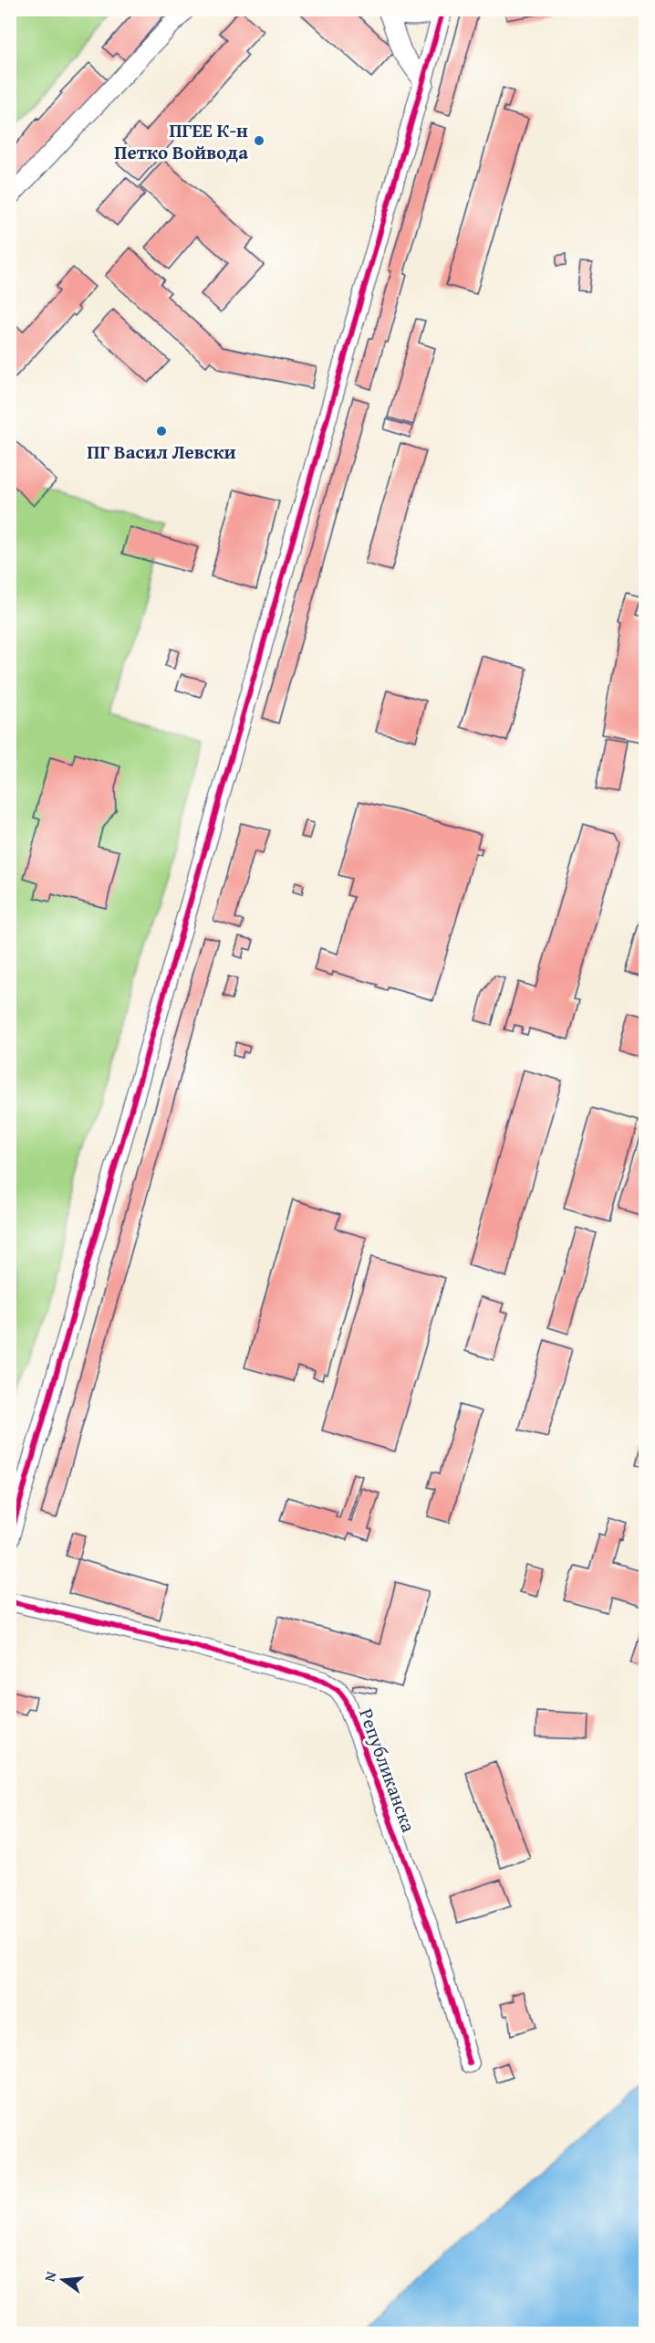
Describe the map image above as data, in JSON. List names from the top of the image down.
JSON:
{
  "streets": {
    "street": ["Републиканска"]
  },
  "places": ["ПГЕЕ К-н Петко Войвода", "ПГ Васил Левски"],
  "north": "left"
}
